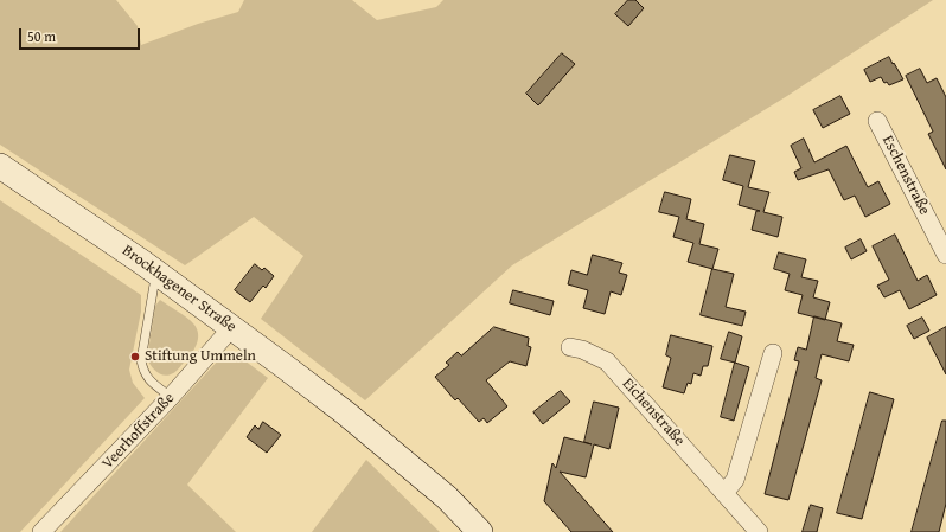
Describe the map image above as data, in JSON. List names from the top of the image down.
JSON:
{
  "streets": {
    "main road": ["Brockhagener Straße"],
    "street": ["Eschenstraße", "Eichenstraße", "Veerhoffstraße"]
  },
  "crossings": [
    ["Brockhagener Straße", "Veerhoffstraße"]
  ],
  "places": ["Stiftung Ummeln"],
  "scale_bar": "50 m"
}
